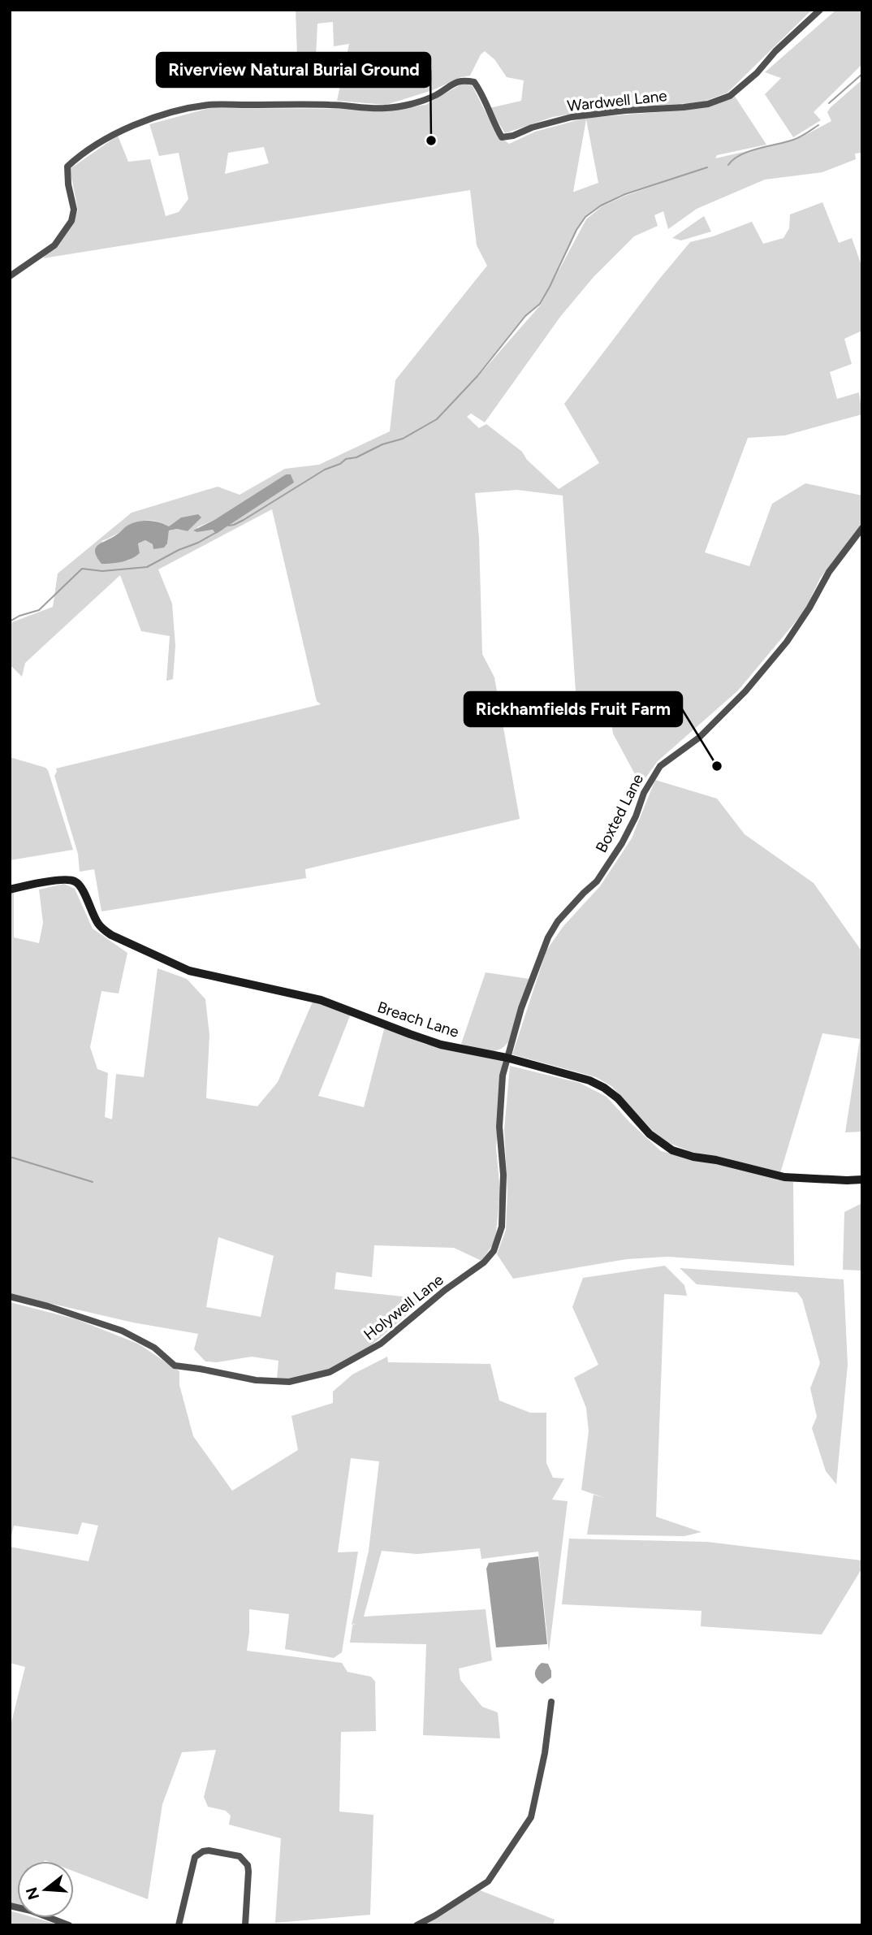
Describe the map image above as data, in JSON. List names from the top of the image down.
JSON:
{
  "streets": {
    "street": [
      "Wardwell Lane",
      "Boxted Lane",
      "Breach Lane",
      "Holywell Lane"
    ]
  },
  "crossings": [
    ["Boxted Lane", "Breach Lane"],
    ["Boxted Lane", "Holywell Lane"],
    ["Breach Lane", "Holywell Lane"]
  ],
  "places": ["Riverview Natural Burial Ground", "Rickhamfields Fruit Farm"],
  "north": "left"
}
